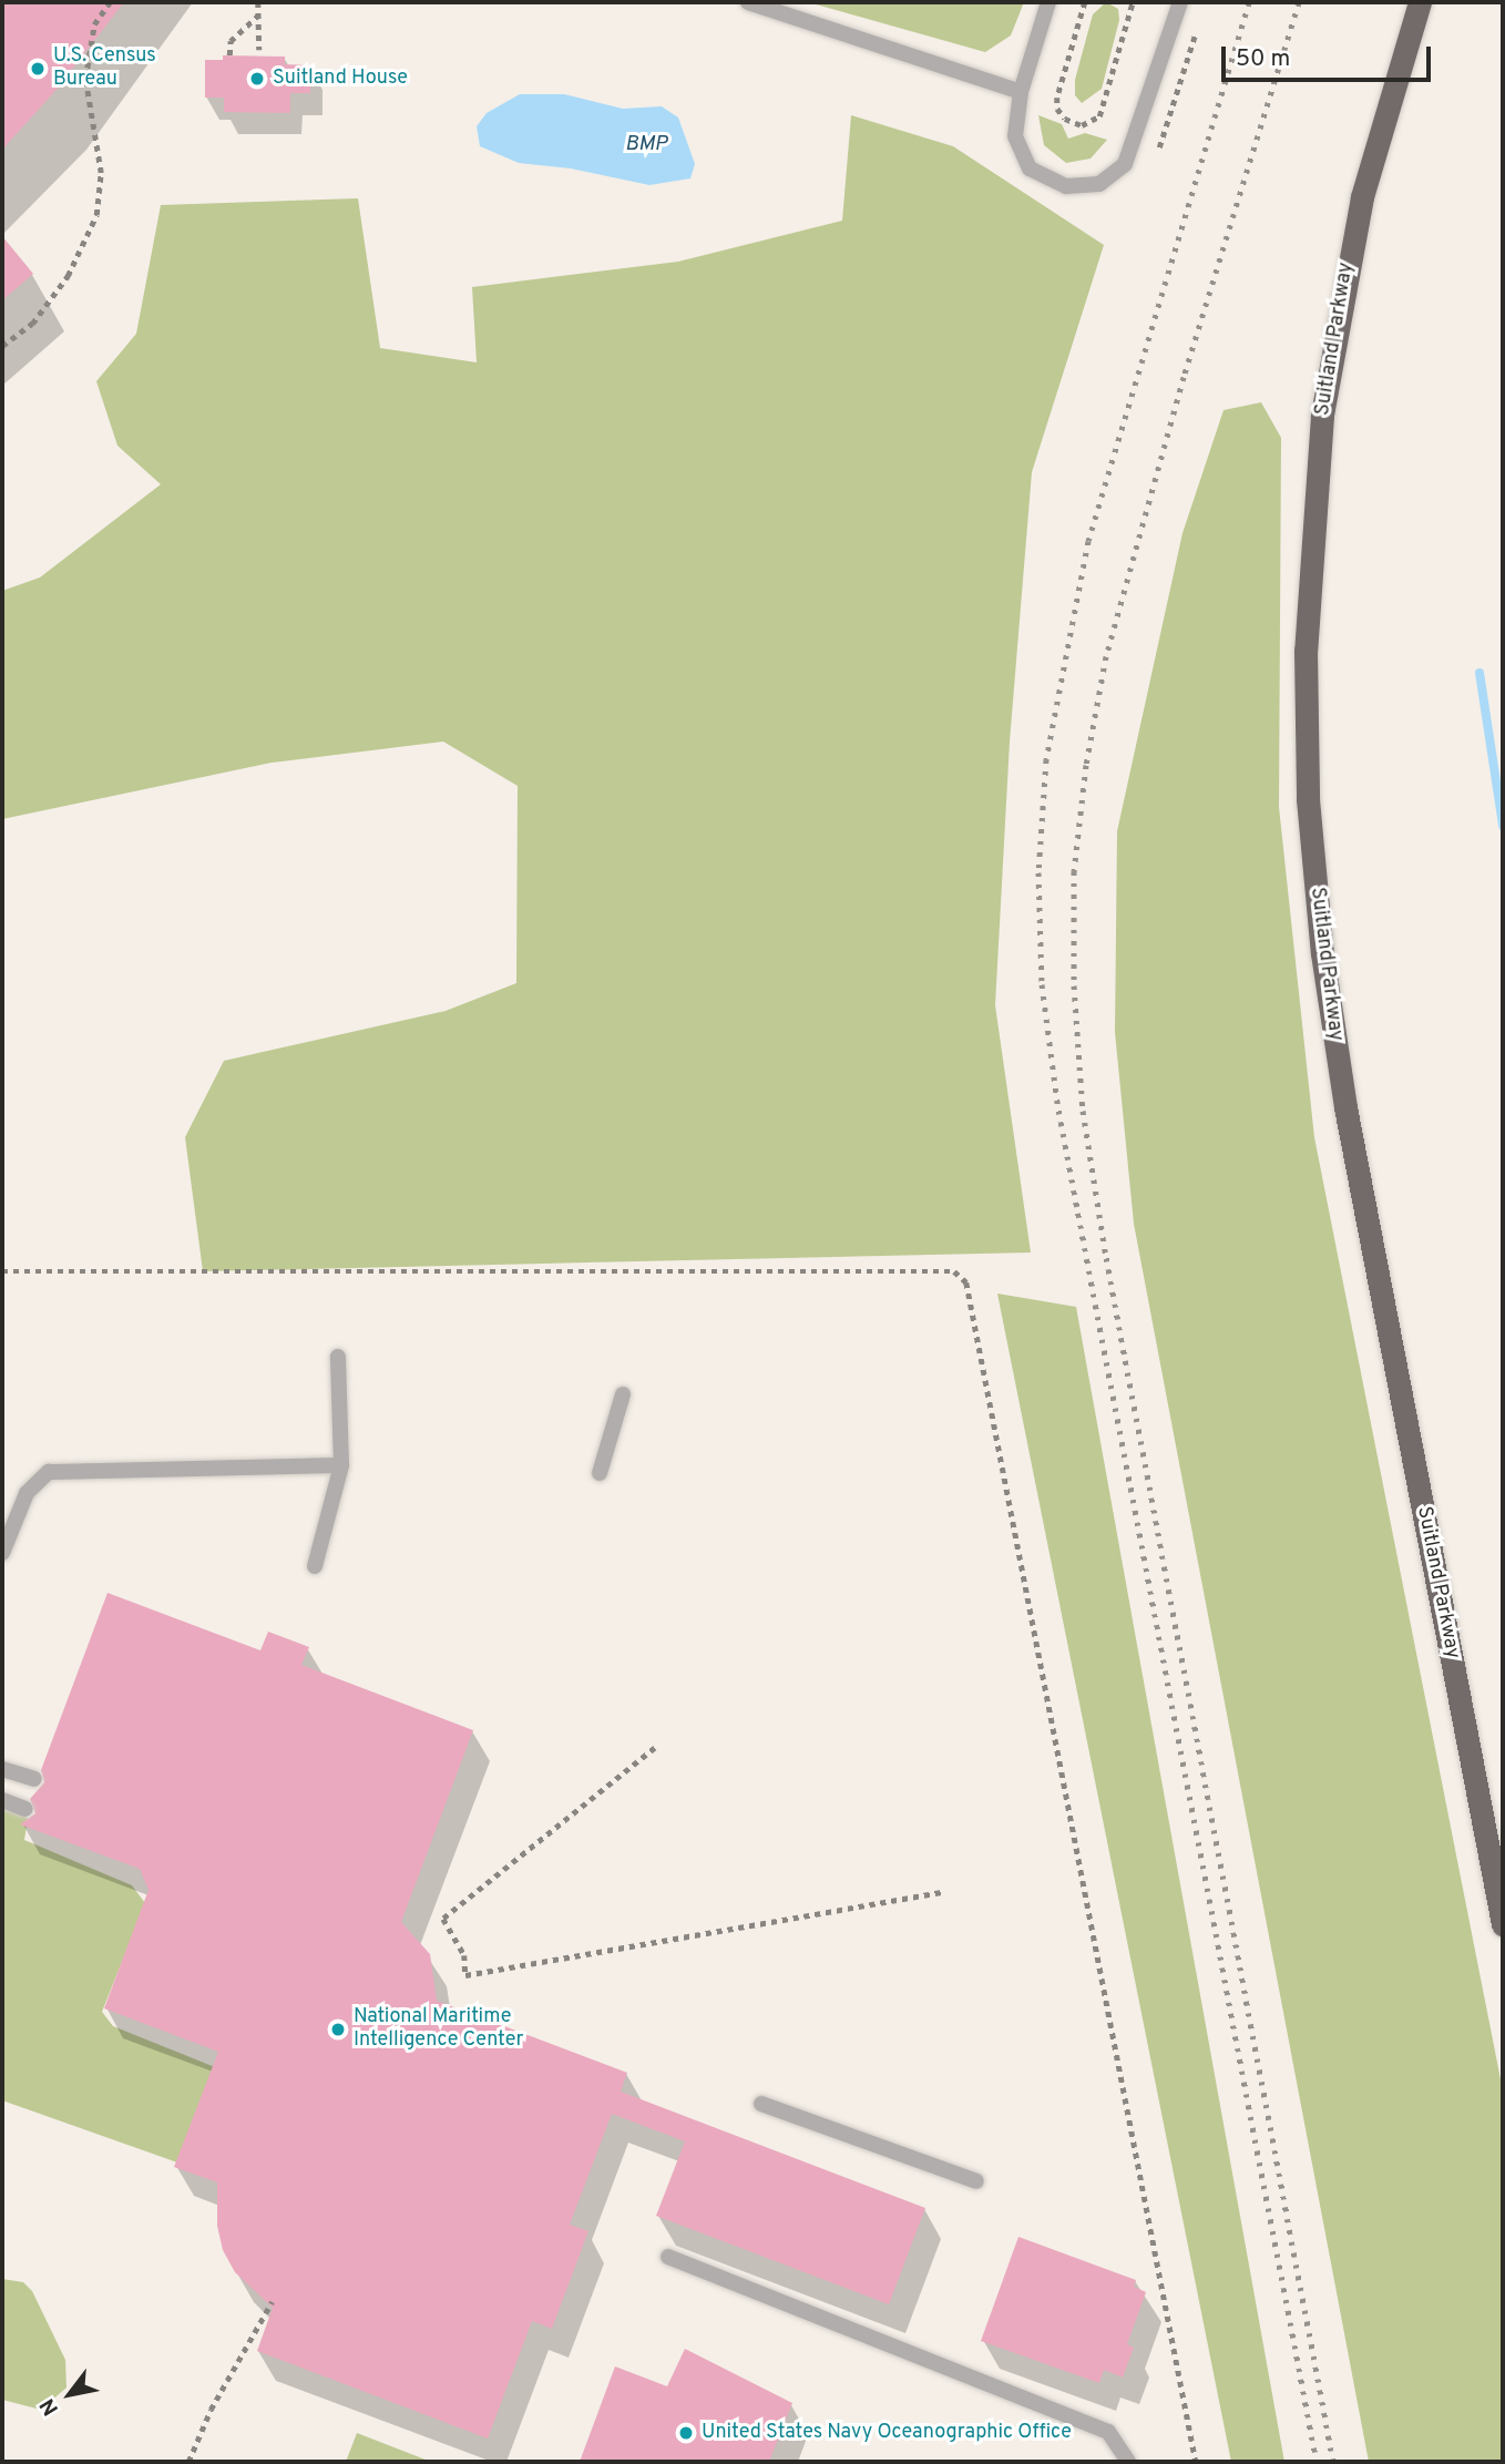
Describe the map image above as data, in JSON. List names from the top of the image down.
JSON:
{
  "streets": {
    "highway": ["Suitland Parkway"]
  },
  "water": ["BMP"],
  "places": [
    "U.S. Census Bureau",
    "Suitland House",
    "National Maritime Intelligence Center",
    "United States Navy Oceanographic Office"
  ],
  "scale_bar": "50 m",
  "north": "bottom left"
}
